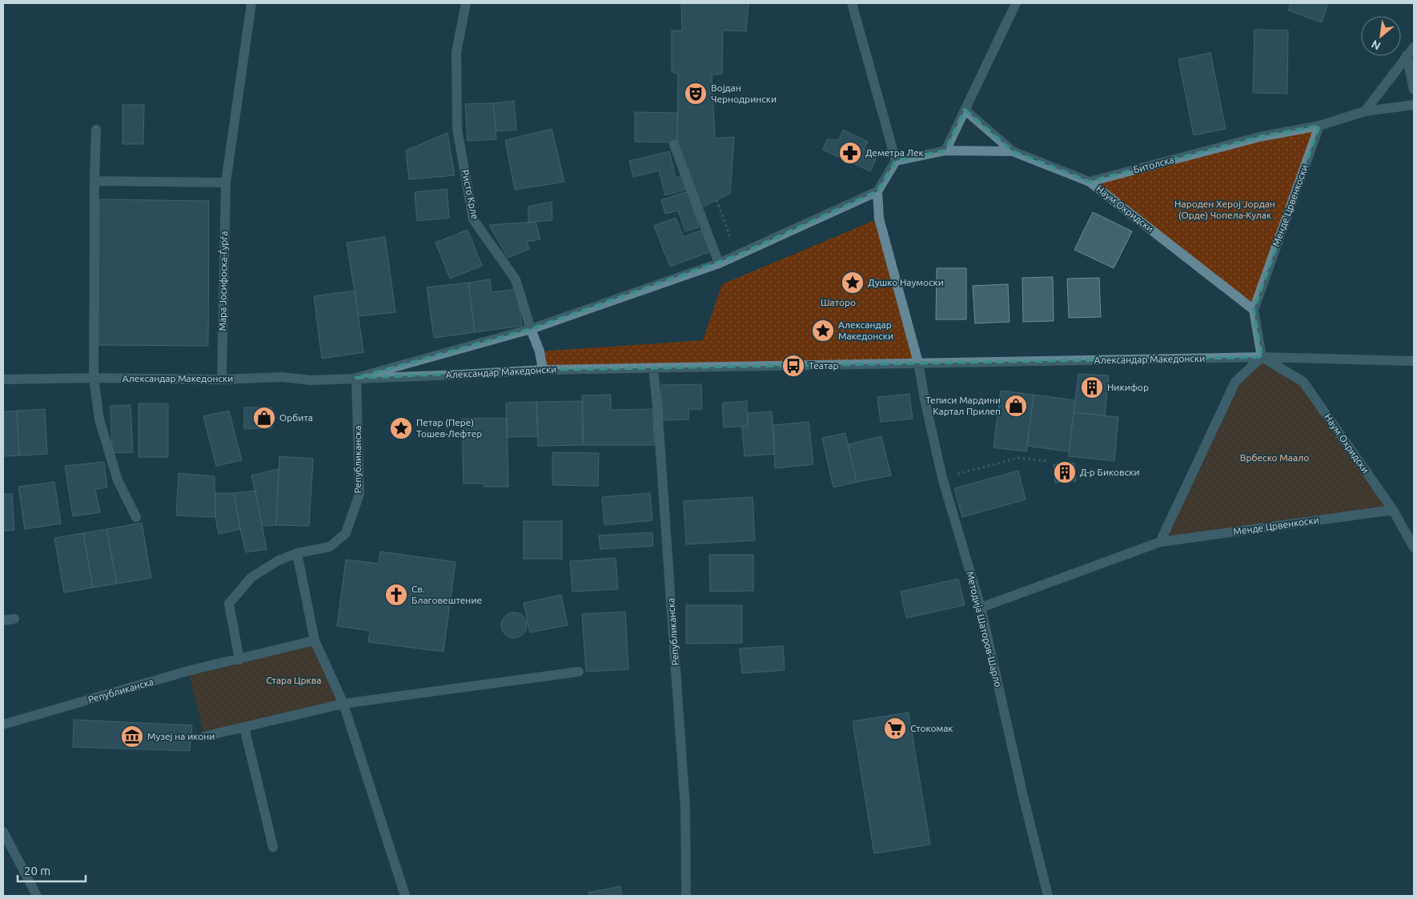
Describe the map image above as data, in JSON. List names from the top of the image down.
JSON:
{
  "streets": {
    "street": [
      "Битолска",
      "Ристо Крле",
      "Менде Црвенкоски",
      "Наум Охридски",
      "Мара Јосифоска-Ѓурѓа",
      "Александар Македонски",
      "Републиканска",
      "Методија Шаторов-Шарло"
    ]
  },
  "crossings": [
    ["Битолска", "Менде Црвенкоски"],
    ["Битолска", "Наум Охридски"],
    ["Ристо Крле", "Александар Македонски"],
    ["Менде Црвенкоски", "Наум Охридски"],
    ["Менде Црвенкоски", "Методија Шаторов-Шарло"],
    ["Наум Охридски", "Александар Македонски"],
    ["Мара Јосифоска-Ѓурѓа", "Александар Македонски"],
    ["Александар Македонски", "Републиканска"],
    ["Александар Македонски", "Методија Шаторов-Шарло"]
  ],
  "parks": [
    "Народен Херој Јордан (Орде) Чопела-Кулак",
    "Шаторо",
    "Врбеско Маало",
    "Стара Црква"
  ],
  "places": {
    "theatre": ["Војдан Чернодрински"],
    "pharmacy": ["Деметра Лек"],
    "place": ["Душко Наумоски", "Александар Македонски", "Петар (Пере) Тошев-Лефтер"],
    "bus stop": ["Театар"],
    "building": ["Никифор", "Д-р Биковски"],
    "shop": ["Теписи Мардини Картал Прилеп", "Орбита"],
    "church": ["Св. Благовештение"],
    "supermarket": ["Стокомак"],
    "museum": ["Музеј на икони"]
  },
  "scale_bar": "20 m",
  "north": "bottom left"
}
